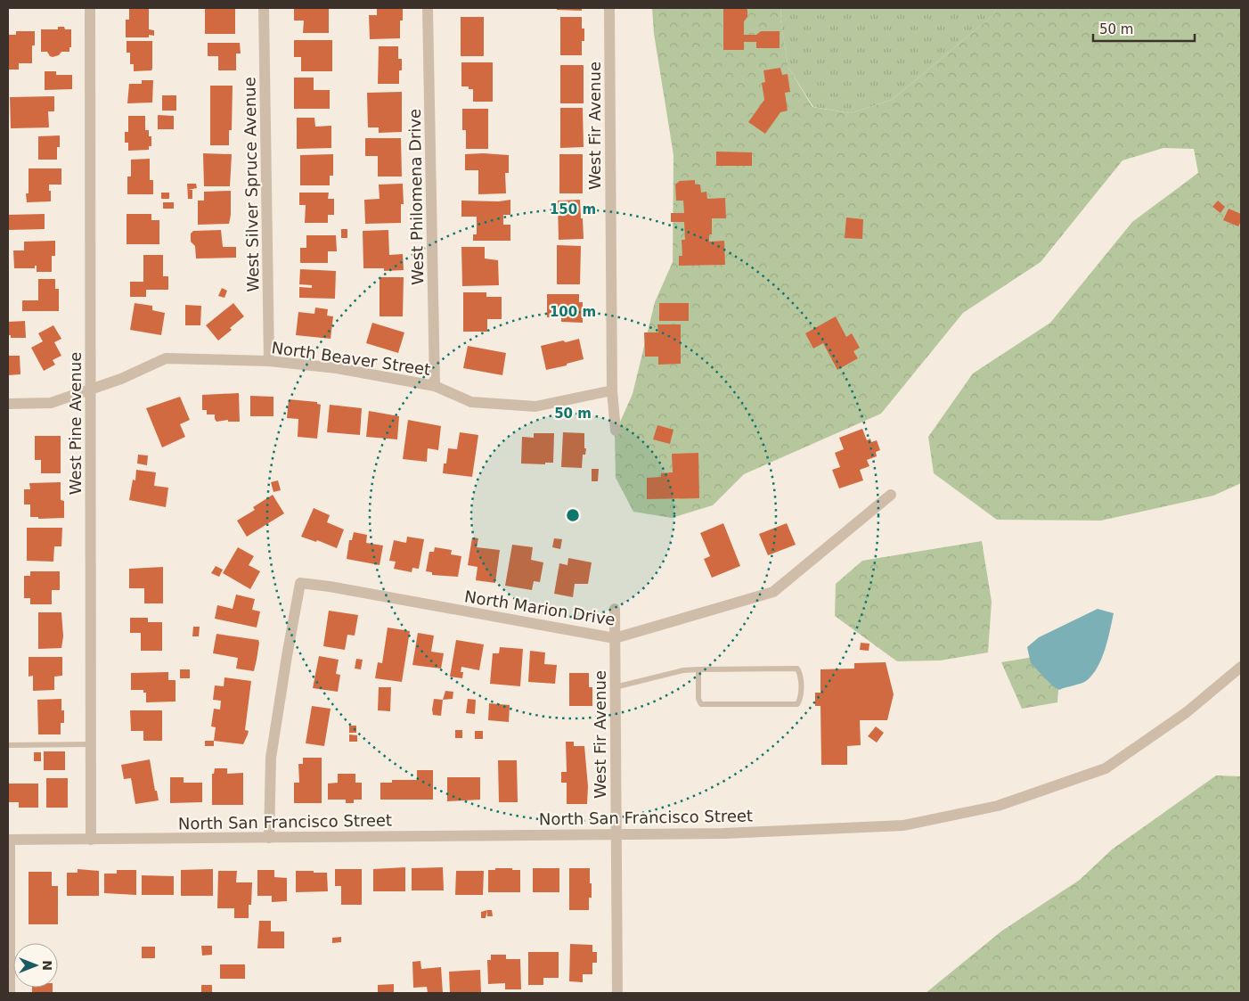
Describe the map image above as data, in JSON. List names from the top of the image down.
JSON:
{
  "streets": {
    "street": [
      "West Fir Avenue",
      "West Silver Spruce Avenue",
      "West Philomena Drive",
      "North Beaver Street",
      "West Pine Avenue",
      "North Marion Drive",
      "North San Francisco Street"
    ]
  },
  "crossings": [
    ["West Fir Avenue", "North Beaver Street"],
    ["West Fir Avenue", "North Marion Drive"],
    ["West Fir Avenue", "North San Francisco Street"],
    ["West Silver Spruce Avenue", "North Beaver Street"],
    ["West Philomena Drive", "North Beaver Street"],
    ["North Beaver Street", "West Pine Avenue"],
    ["West Pine Avenue", "North San Francisco Street"],
    ["North Marion Drive", "North San Francisco Street"]
  ],
  "scale_bar": "50 m",
  "north": "right",
  "rings": ["150 m", "100 m", "50 m"]
}
